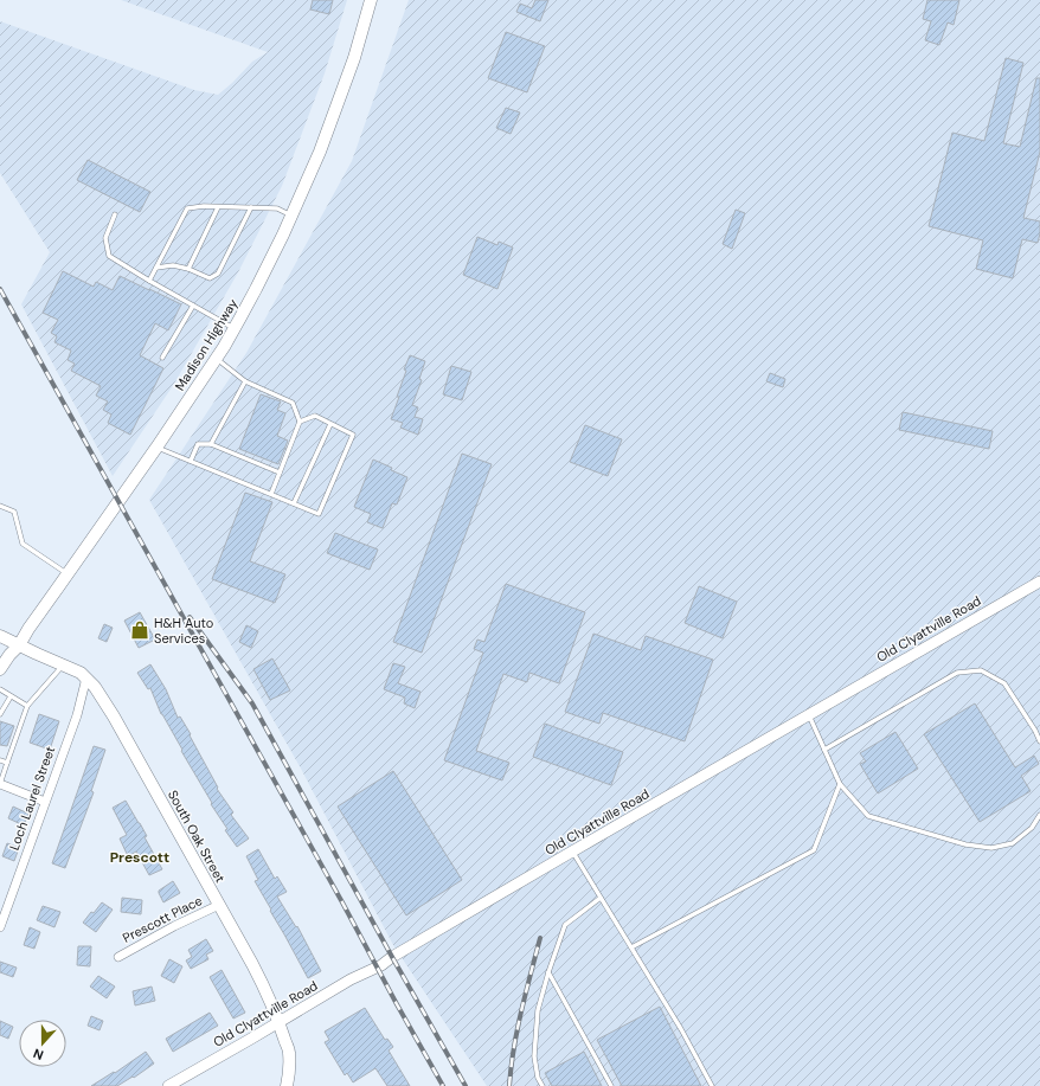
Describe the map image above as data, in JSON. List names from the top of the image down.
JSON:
{
  "streets": {
    "main road": ["Madison Highway", "South Oak Street"],
    "street": ["Old Clyattville Road", "Loch Laurel Street", "Prescott Place"]
  },
  "crossings": [
    ["Madison Highway", "South Oak Street"],
    ["Old Clyattville Road", "South Oak Street"],
    ["Loch Laurel Street", "South Oak Street"],
    ["South Oak Street", "Prescott Place"]
  ],
  "districts": ["Prescott"],
  "places": {
    "shop": ["H&H Auto Services"]
  },
  "north": "bottom"
}
